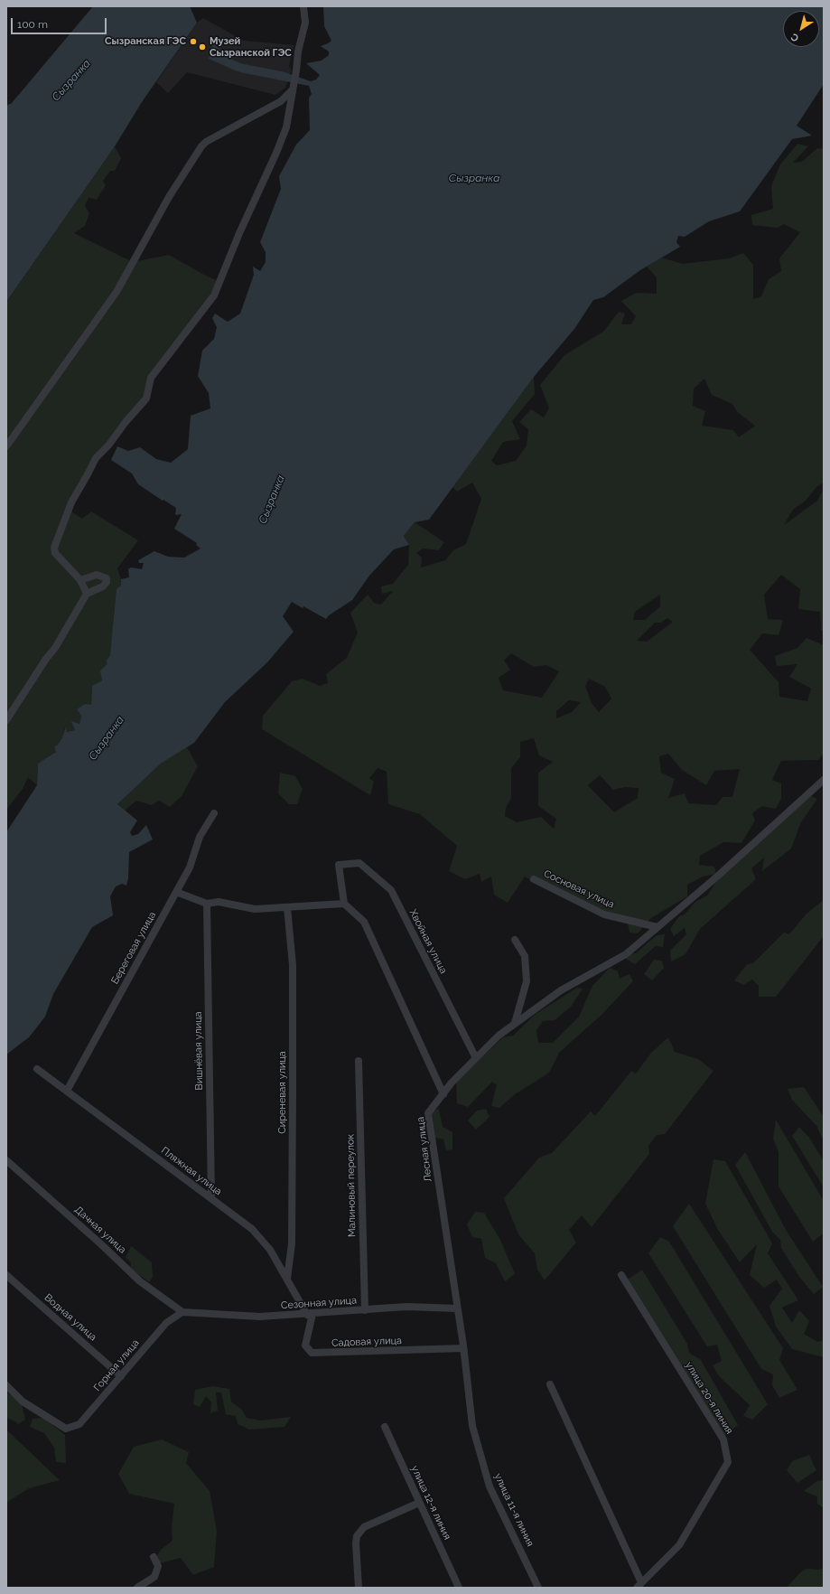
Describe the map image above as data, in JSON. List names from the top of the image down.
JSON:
{
  "streets": {
    "street": [
      "Сосновая улица",
      "Хвойная улица",
      "Береговая улица",
      "Вишнёвая улица",
      "Сиреневая улица",
      "Лесная улица",
      "Пляжная улица",
      "Малиновый переулок",
      "Дачная улица",
      "Сезонная улица",
      "Водная улица",
      "Садовая улица",
      "Горная улица",
      "улица 20-я линия",
      "улица 12-я линия",
      "улица 11-я линия"
    ]
  },
  "crossings": [
    ["Сосновая улица", "Лесная улица"],
    ["Хвойная улица", "Лесная улица"],
    ["Береговая улица", "Пляжная улица"],
    ["Вишнёвая улица", "Пляжная улица"],
    ["Сиреневая улица", "Пляжная улица"],
    ["Лесная улица", "Сезонная улица"],
    ["Лесная улица", "Садовая улица"],
    ["Лесная улица", "улица 11-я линия"],
    ["Пляжная улица", "Сезонная улица"],
    ["Пляжная улица", "Садовая улица"],
    ["Малиновый переулок", "Сезонная улица"],
    ["Дачная улица", "Сезонная улица"],
    ["Дачная улица", "Горная улица"],
    ["Сезонная улица", "Садовая улица"],
    ["Сезонная улица", "Горная улица"],
    ["Водная улица", "Горная улица"]
  ],
  "water": ["Сызранка"],
  "places": ["Сызранская ГЭС", "Музей Сызранской ГЭС"],
  "scale_bar": "100 m",
  "north": "bottom left"
}
